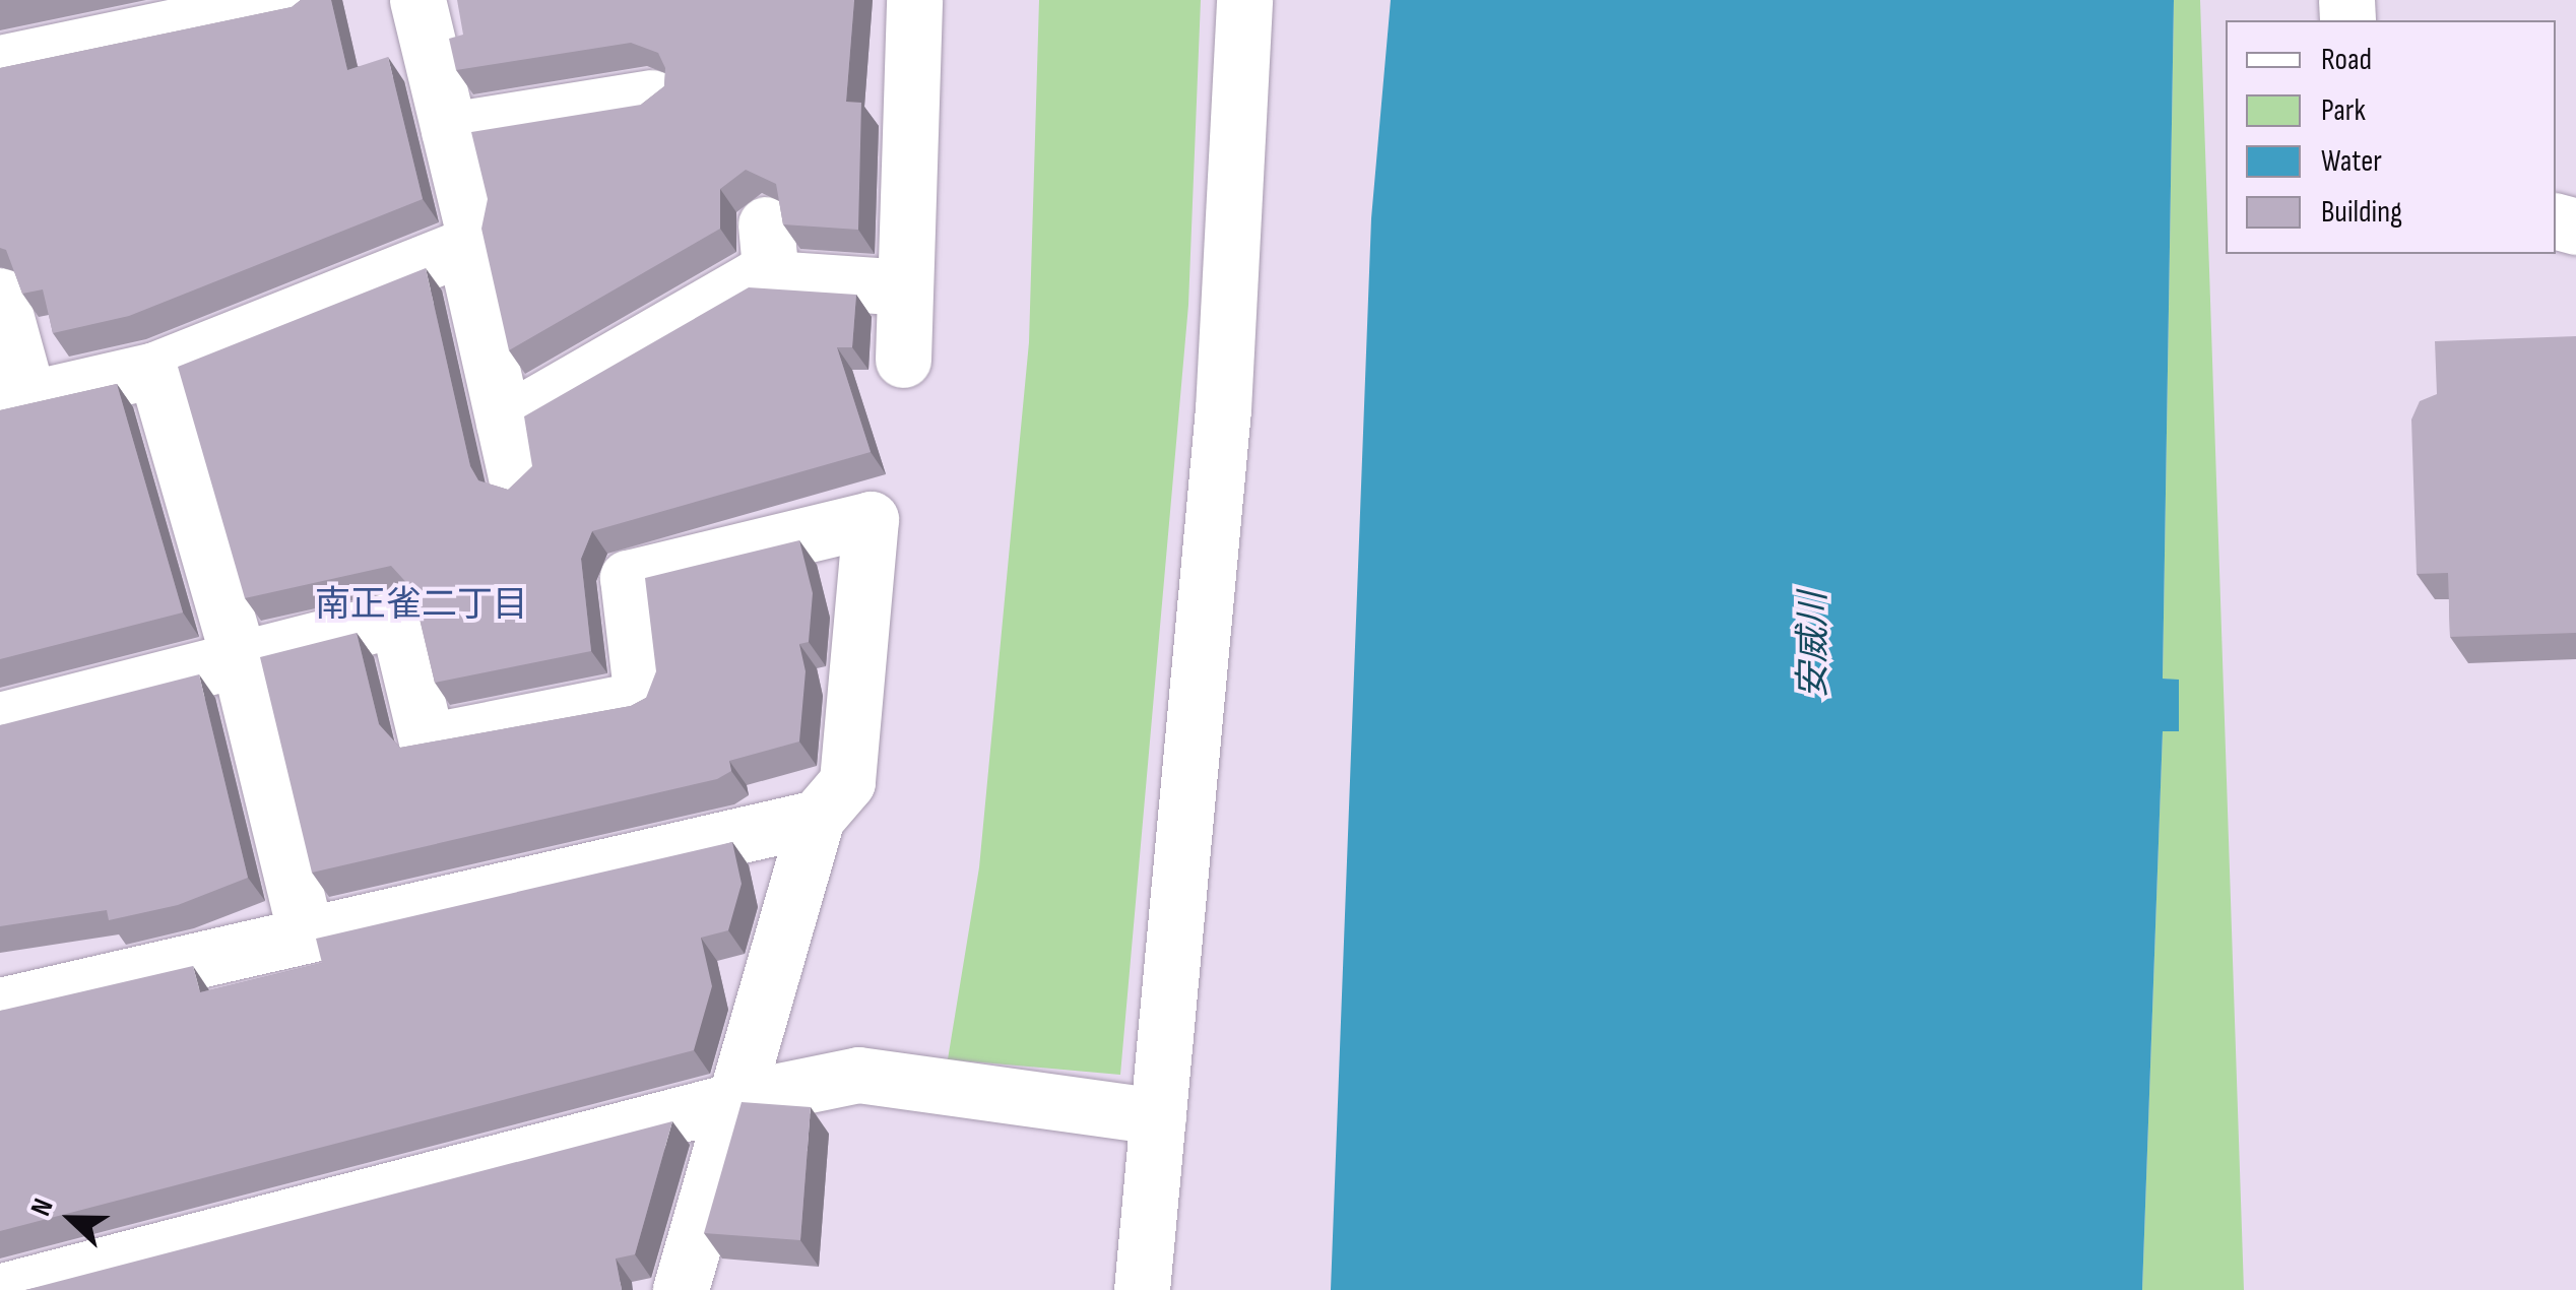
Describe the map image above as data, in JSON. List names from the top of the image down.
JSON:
{
  "districts": ["南正雀二丁目"],
  "water": ["安威川"],
  "legend": [
    "Road",
    "Park",
    "Water",
    "Building"
  ],
  "north": "left"
}
